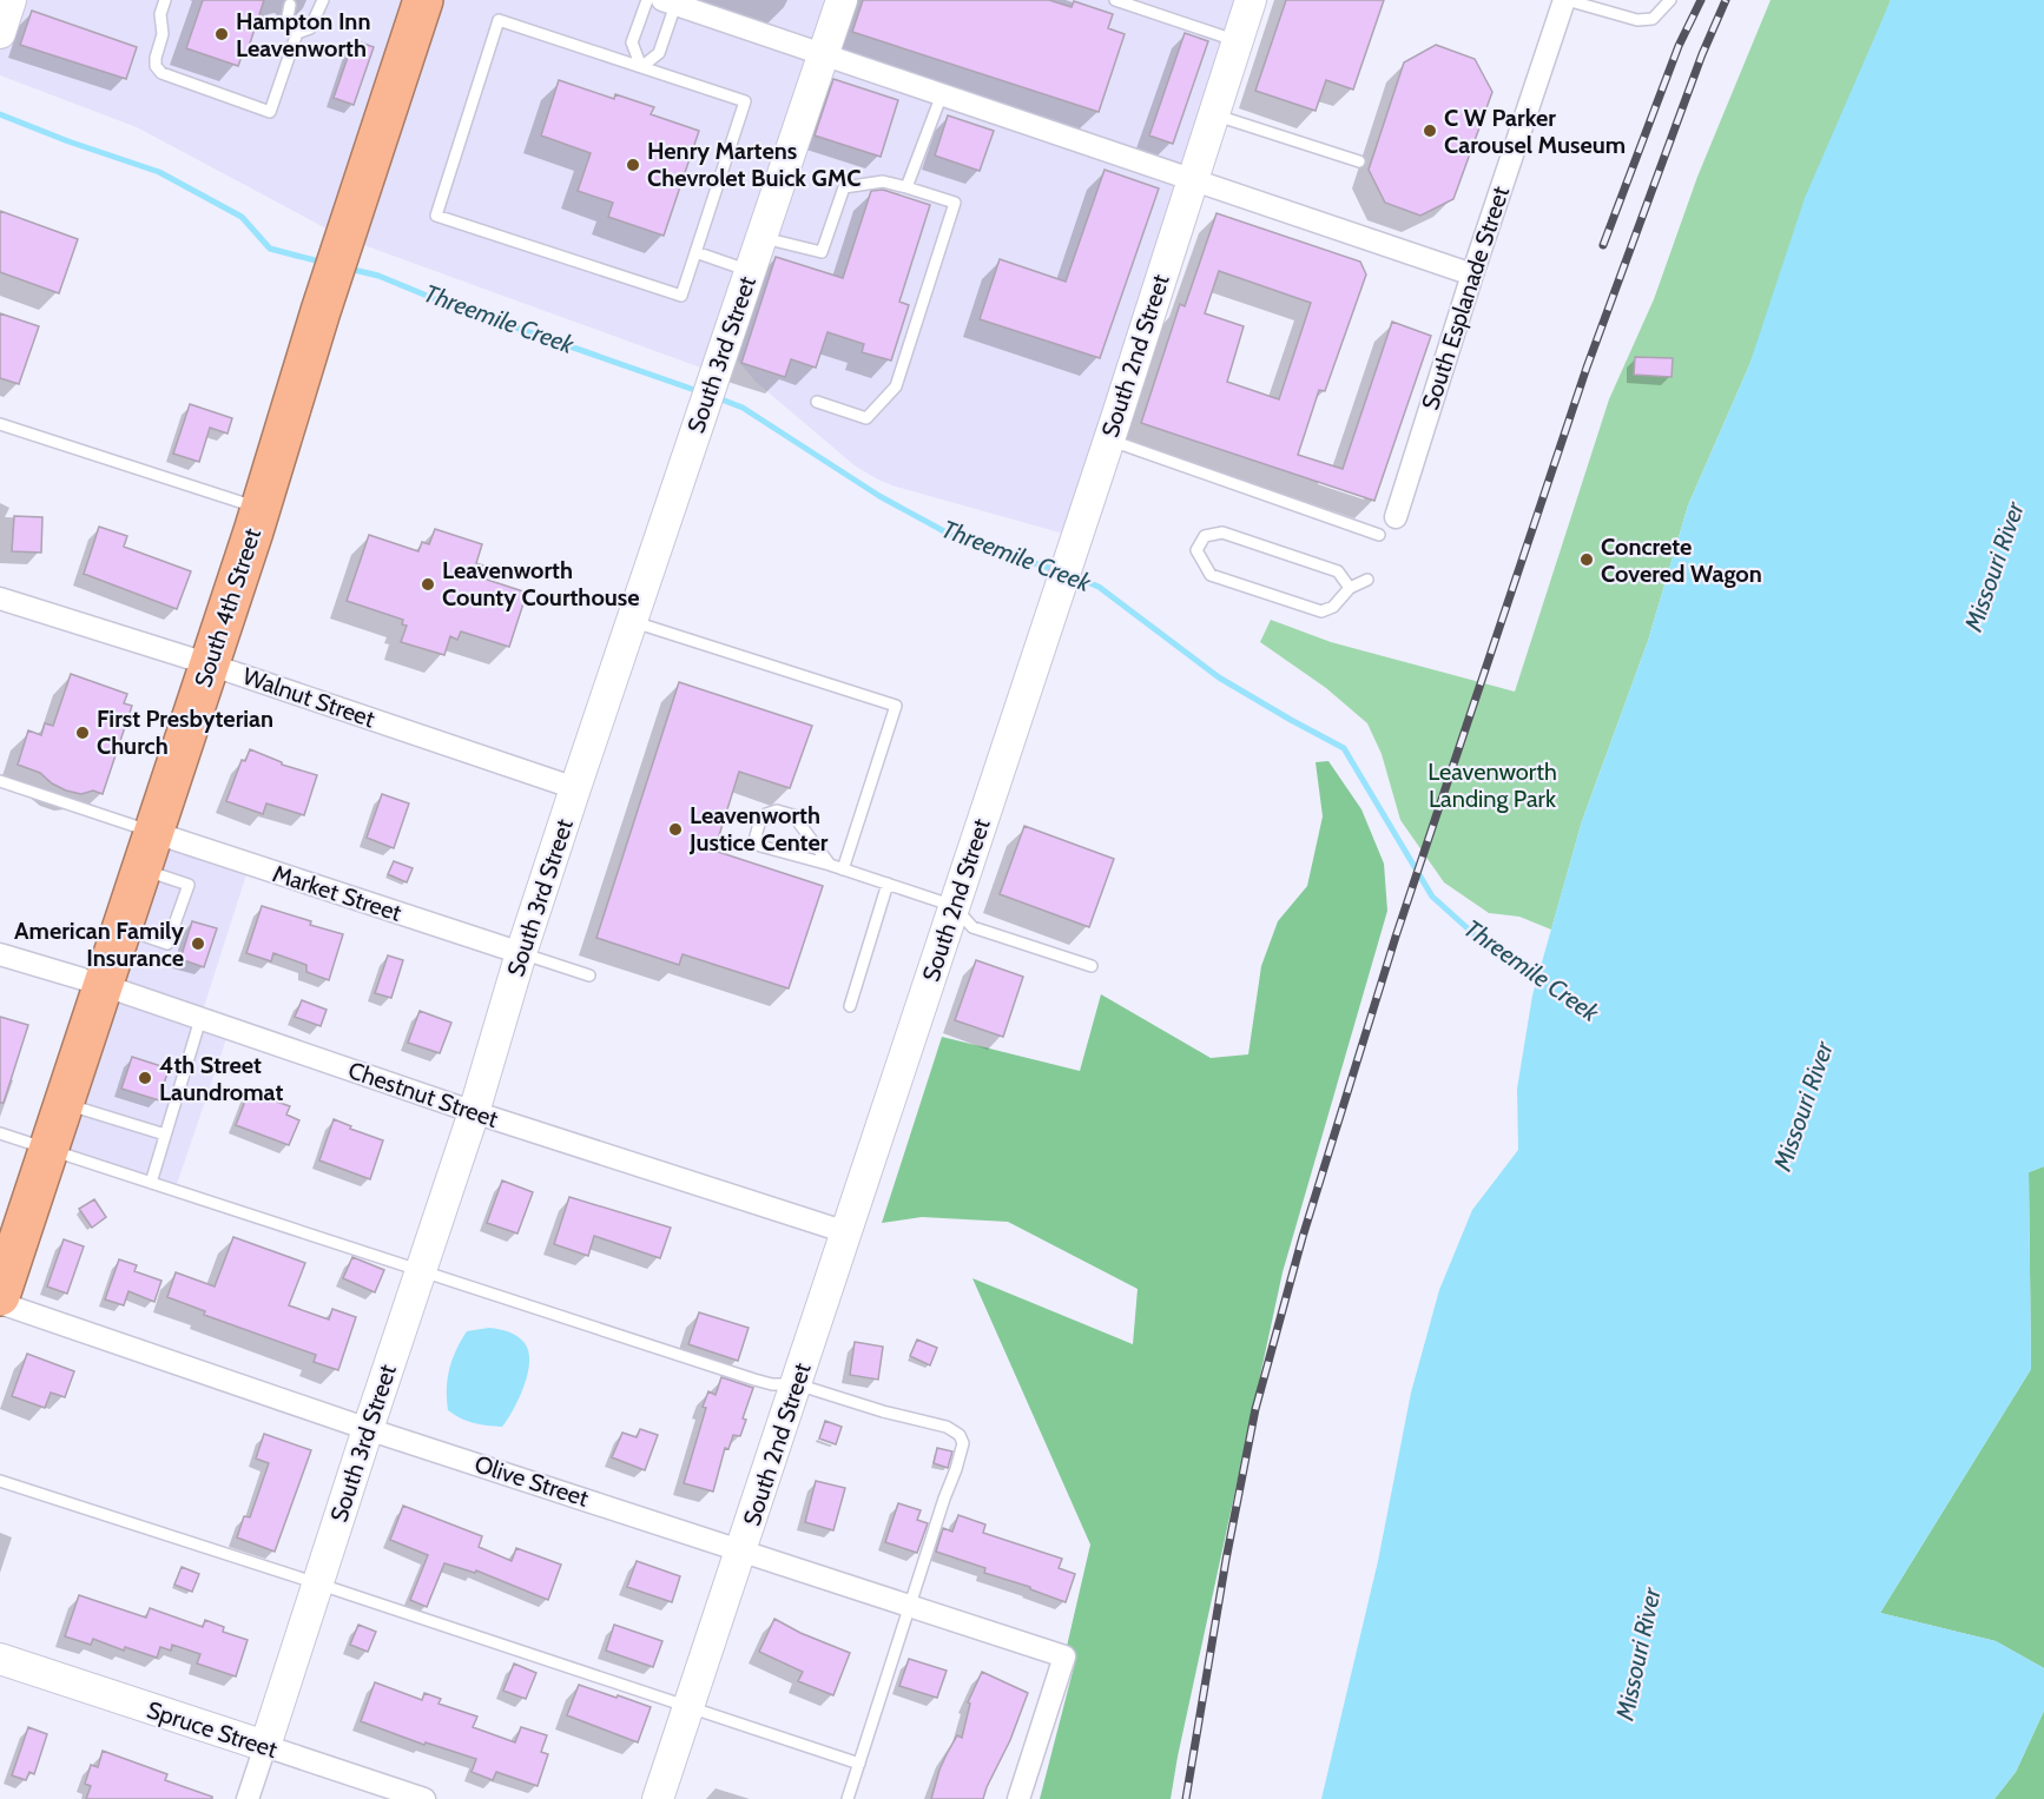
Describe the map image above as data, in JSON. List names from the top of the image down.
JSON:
{
  "streets": {
    "highway": ["South 4th Street"],
    "street": [
      "South Esplanade Street",
      "South 3rd Street",
      "South 2nd Street",
      "Walnut Street",
      "Market Street",
      "Chestnut Street",
      "Olive Street",
      "Spruce Street"
    ]
  },
  "crossings": [
    ["South 3rd Street", "Walnut Street"],
    ["South 3rd Street", "Market Street"],
    ["South 3rd Street", "Chestnut Street"],
    ["South 3rd Street", "Olive Street"],
    ["South 3rd Street", "Spruce Street"],
    ["South 2nd Street", "Chestnut Street"],
    ["South 2nd Street", "Olive Street"],
    ["South 4th Street", "Walnut Street"],
    ["South 4th Street", "Market Street"],
    ["South 4th Street", "Chestnut Street"]
  ],
  "water": ["Threemile Creek", "Missouri River"],
  "parks": ["Leavenworth Landing Park"],
  "places": [
    "Hampton Inn Leavenworth",
    "C W Parker Carousel Museum",
    "Henry Martens Chevrolet Buick GMC",
    "Concrete Covered Wagon",
    "Leavenworth County Courthouse",
    "First Presbyterian Church",
    "Leavenworth Justice Center",
    "American Family Insurance",
    "4th Street Laundromat"
  ]
}
